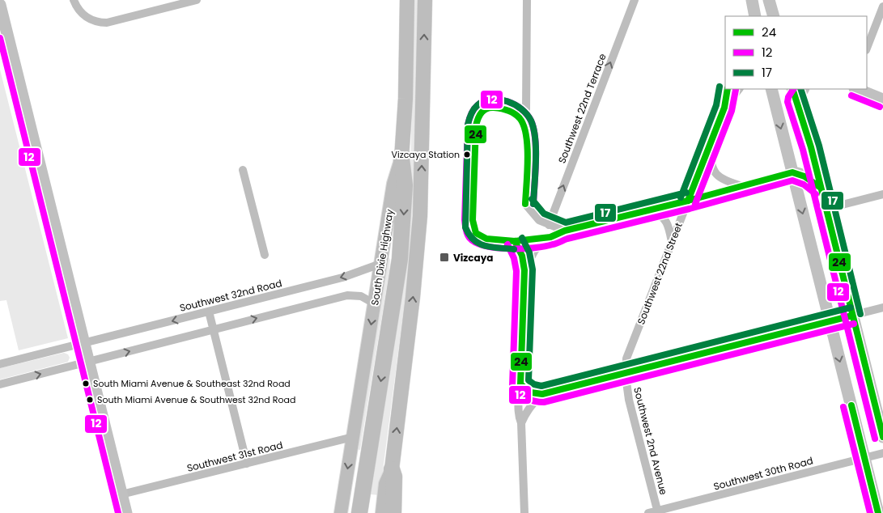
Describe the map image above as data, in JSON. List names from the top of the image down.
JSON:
{
  "streets": {
    "highway": ["South Dixie Highway"],
    "street": [
      "Southwest 22nd Terrace",
      "Southwest 22nd Street",
      "Southwest 32nd Road",
      "Southwest 2nd Avenue",
      "Southwest 31st Road",
      "Southwest 30th Road"
    ]
  },
  "crossings": [
    ["South Dixie Highway", "Southwest 32nd Road"],
    ["South Dixie Highway", "Southwest 31st Road"],
    ["Southwest 22nd Street", "Southwest 2nd Avenue"],
    ["Southwest 2nd Avenue", "Southwest 30th Road"]
  ],
  "one_way": ["Southwest 22nd Terrace"],
  "places": {
    "other": ["Vizcaya Station", "South Miami Avenue & Southeast 32nd Road", "South Miami Avenue & Southwest 32nd Road"],
    "transit": ["Vizcaya"]
  },
  "lines": ["transit line 12", "transit line 17", "transit line 24"],
  "legend": ["24", "12", "17"]
}
